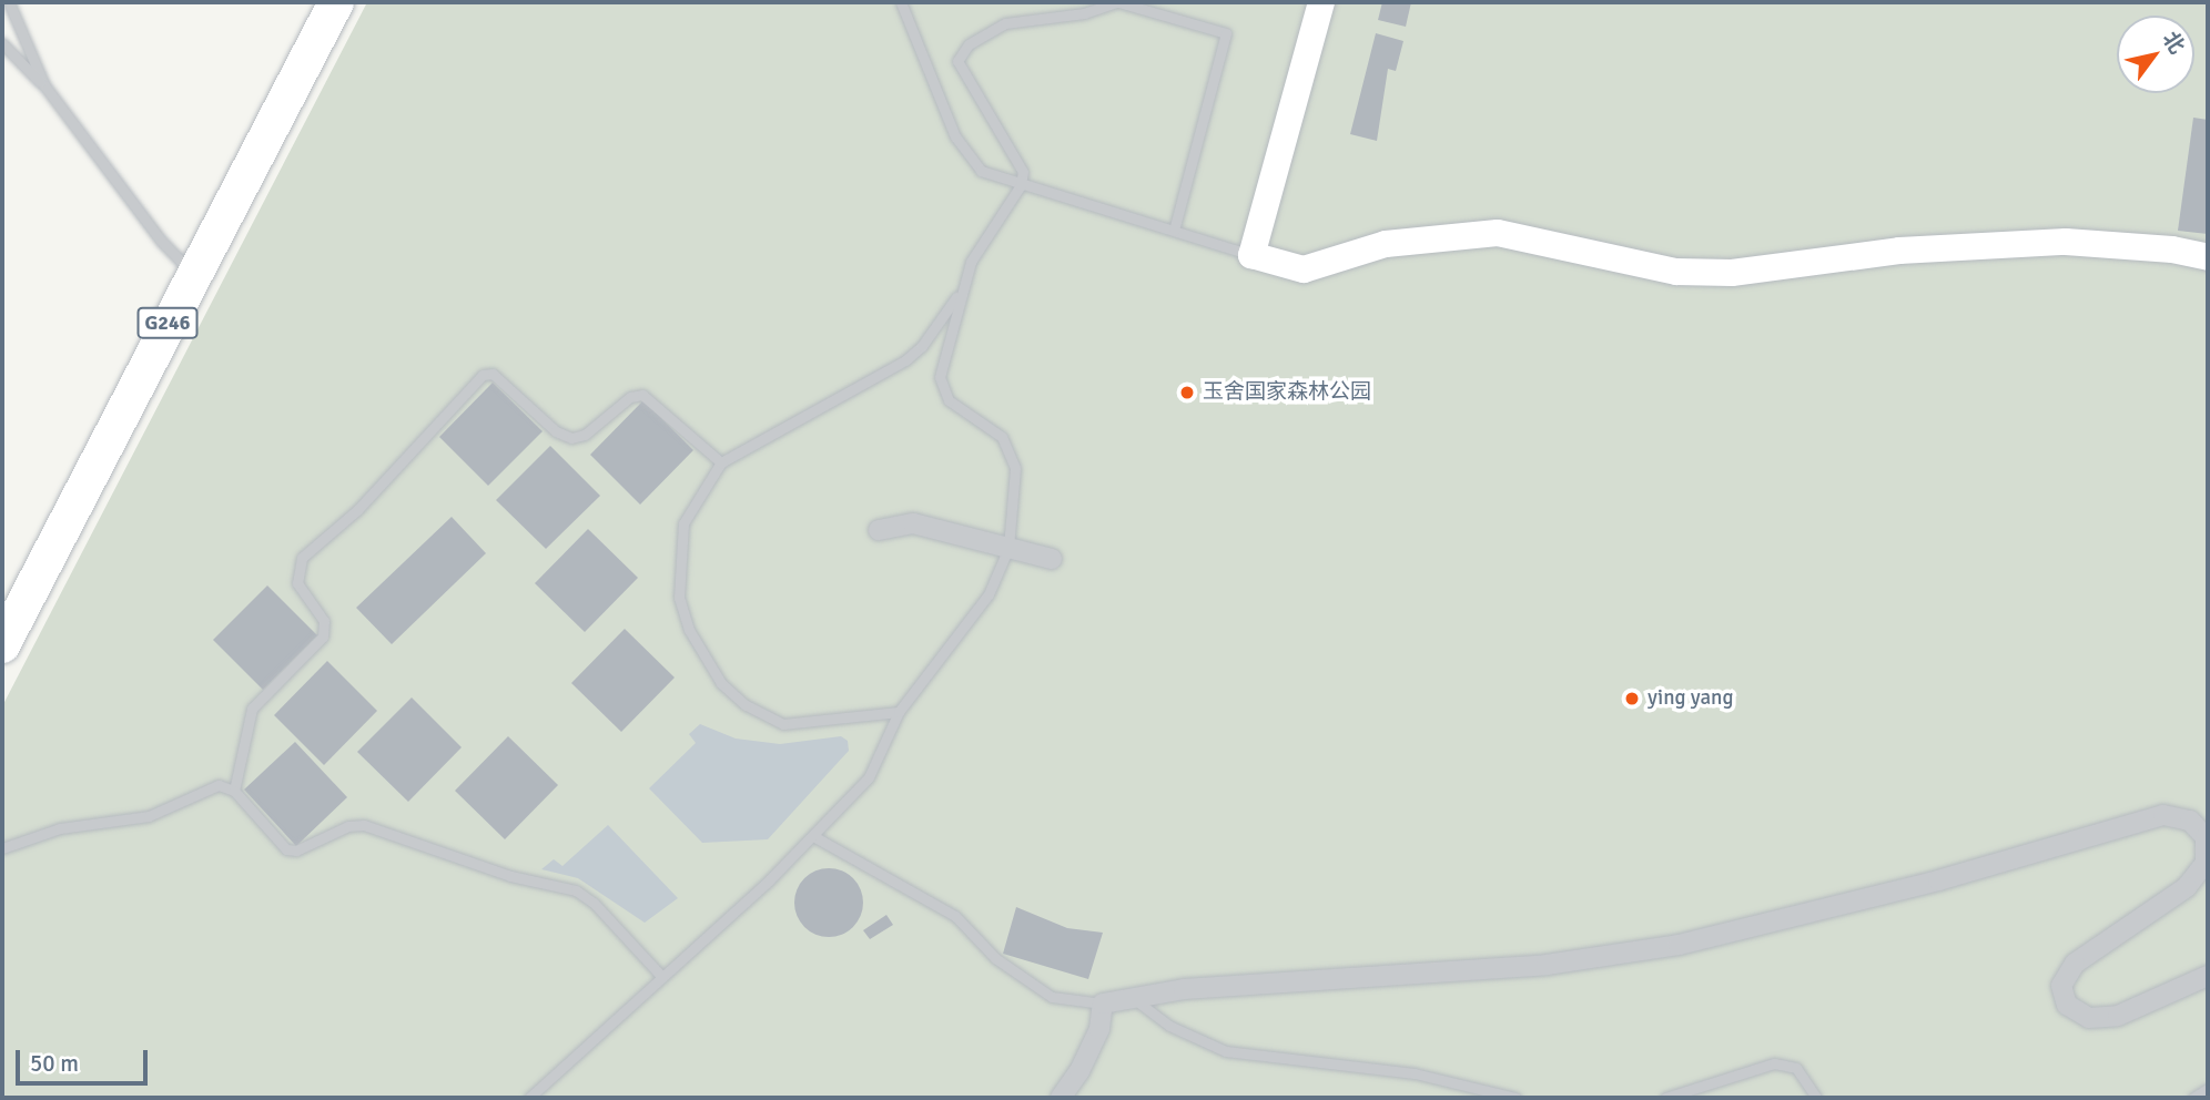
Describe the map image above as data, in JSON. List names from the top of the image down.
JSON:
{
  "streets": {
    "highway": ["G246"]
  },
  "places": ["玉舍国家森林公园", "ying yang"],
  "scale_bar": "50 m",
  "north": "top right"
}
